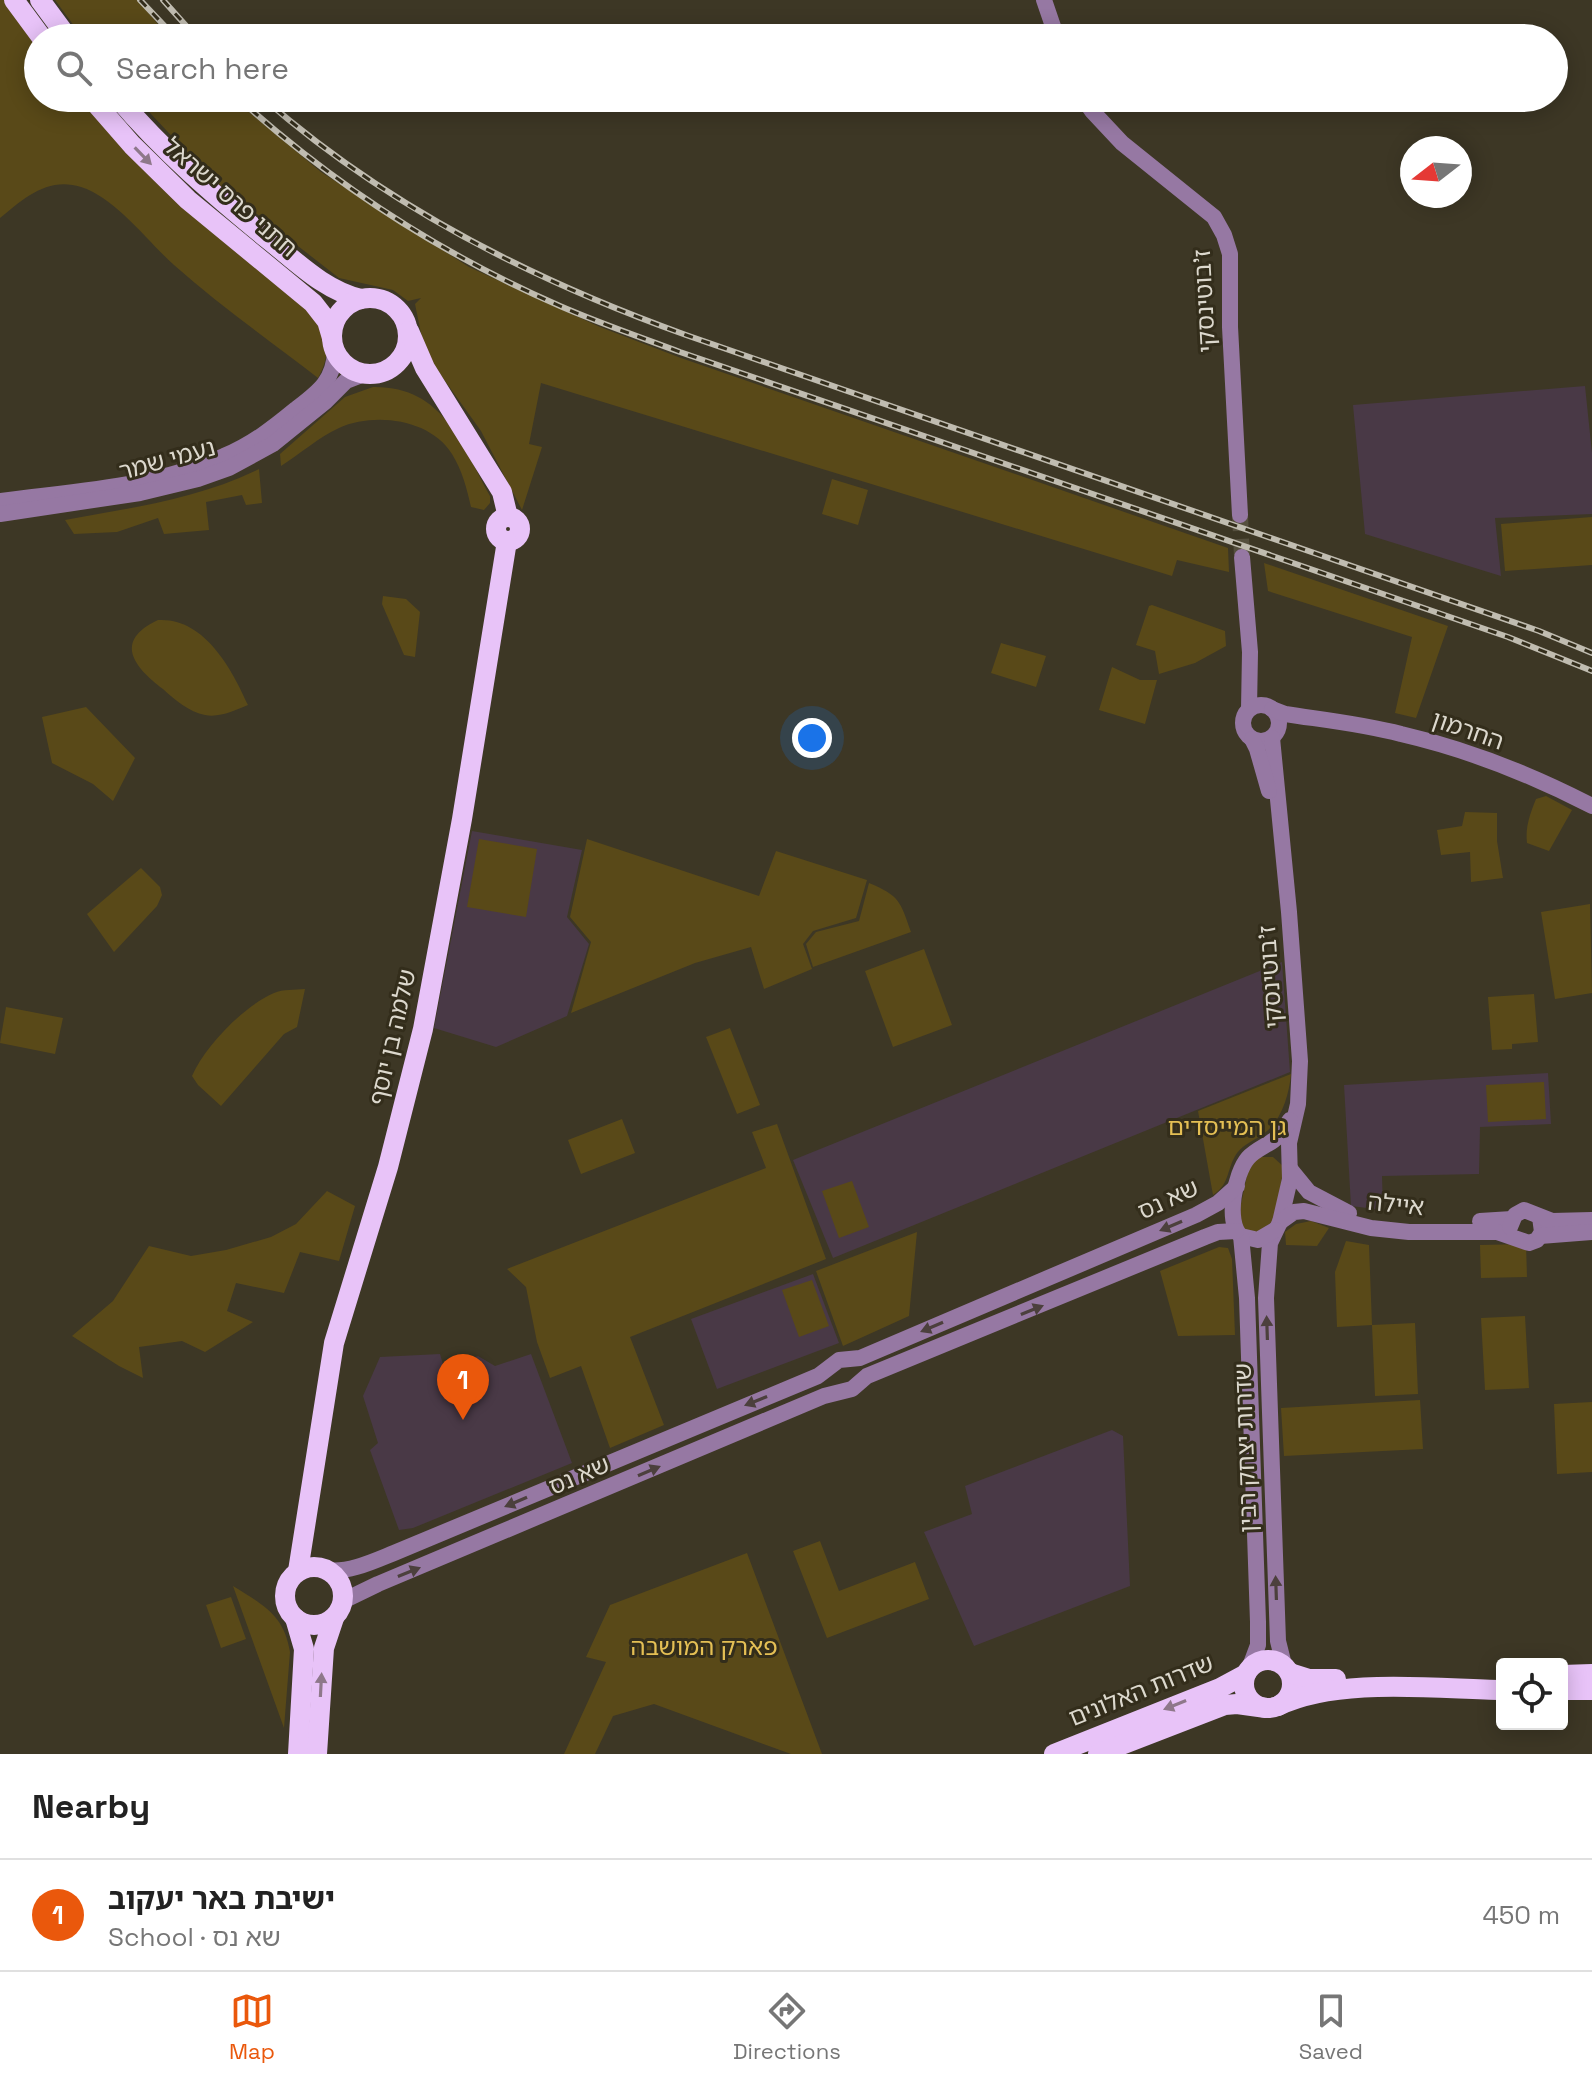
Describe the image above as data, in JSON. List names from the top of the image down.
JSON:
{
  "streets": {
    "main road": ["חתני פרס ישראל", "שלמה בן יוסף", "שדרות האלונים"],
    "street": [
      "ז'בוטינסקי",
      "נעמי שמר",
      "החרמון",
      "שא נס",
      "איילה",
      "שדרות יצחק רבין"
    ]
  },
  "crossings": [
    ["חתני פרס ישראל", "נעמי שמר"],
    ["ז'בוטינסקי", "החרמון"],
    ["ז'בוטינסקי", "שא נס"],
    ["ז'בוטינסקי", "איילה"],
    ["ז'בוטינסקי", "שדרות יצחק רבין"],
    ["שלמה בן יוסף", "שא נס"],
    ["שא נס", "איילה"],
    ["שא נס", "שדרות יצחק רבין"],
    ["איילה", "שדרות יצחק רבין"],
    ["שדרות יצחק רבין", "שדרות האלונים"]
  ],
  "parks": ["גן המייסדים", "פארק המושבה"],
  "north": "left",
  "page": {
    "search": "Search here",
    "pins": "1",
    "heading": "Nearby",
    "list": [
      {
        "mark": "1",
        "name": "ישיבת באר יעקוב",
        "note": "School · שא נס",
        "value": "450 m"
      }
    ],
    "nav": ["Map", "Directions", "Saved"]
  }
}
